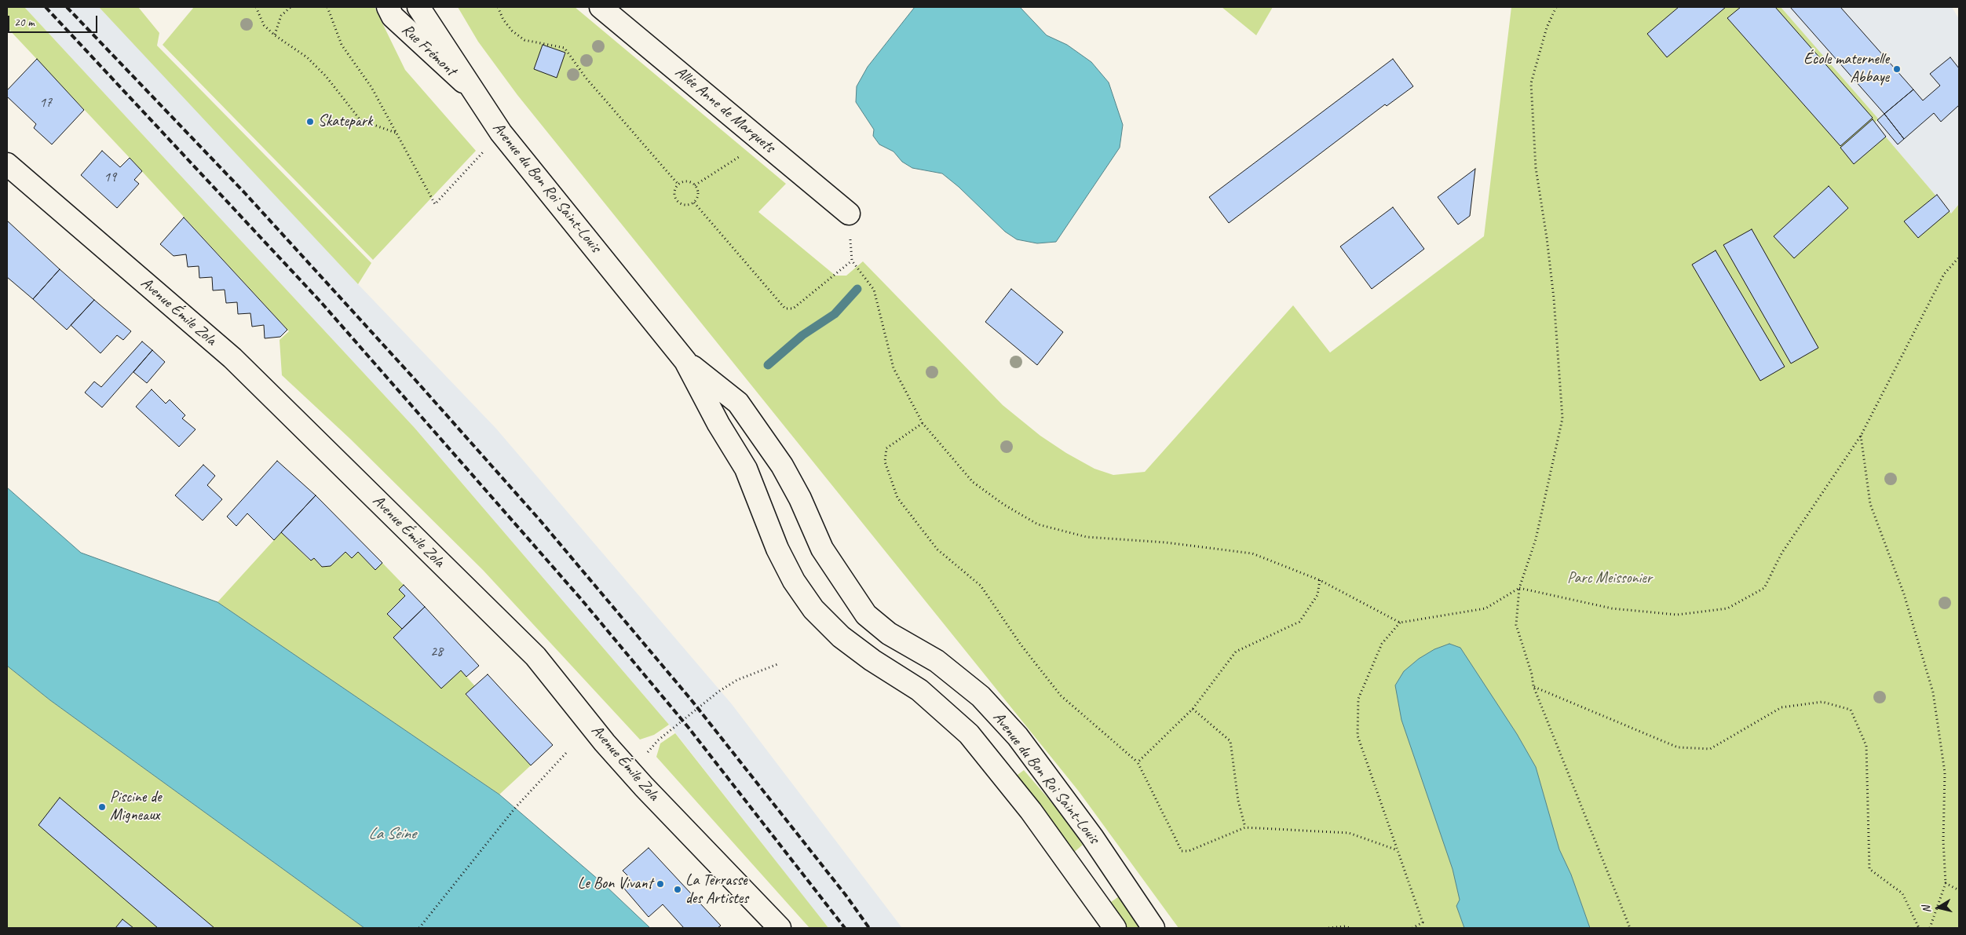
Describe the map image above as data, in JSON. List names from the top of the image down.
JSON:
{
  "streets": {
    "main road": [
      "Rue Frémont",
      "Allée Anne de Marquets",
      "Avenue du Bon Roi Saint-Louis",
      "Avenue Émile Zola"
    ]
  },
  "crossings": [
    ["Rue Frémont", "Avenue du Bon Roi Saint-Louis"]
  ],
  "water": ["La Seine"],
  "parks": ["Parc Meissonier"],
  "places": [
    "École maternelle Abbaye",
    "Skatepark",
    "Piscine de Migneaux",
    "Le Bon Vivant",
    "La Terrasse des Artistes"
  ],
  "house_numbers": ["17", "19", "28"],
  "scale_bar": "20 m",
  "north": "left"
}
